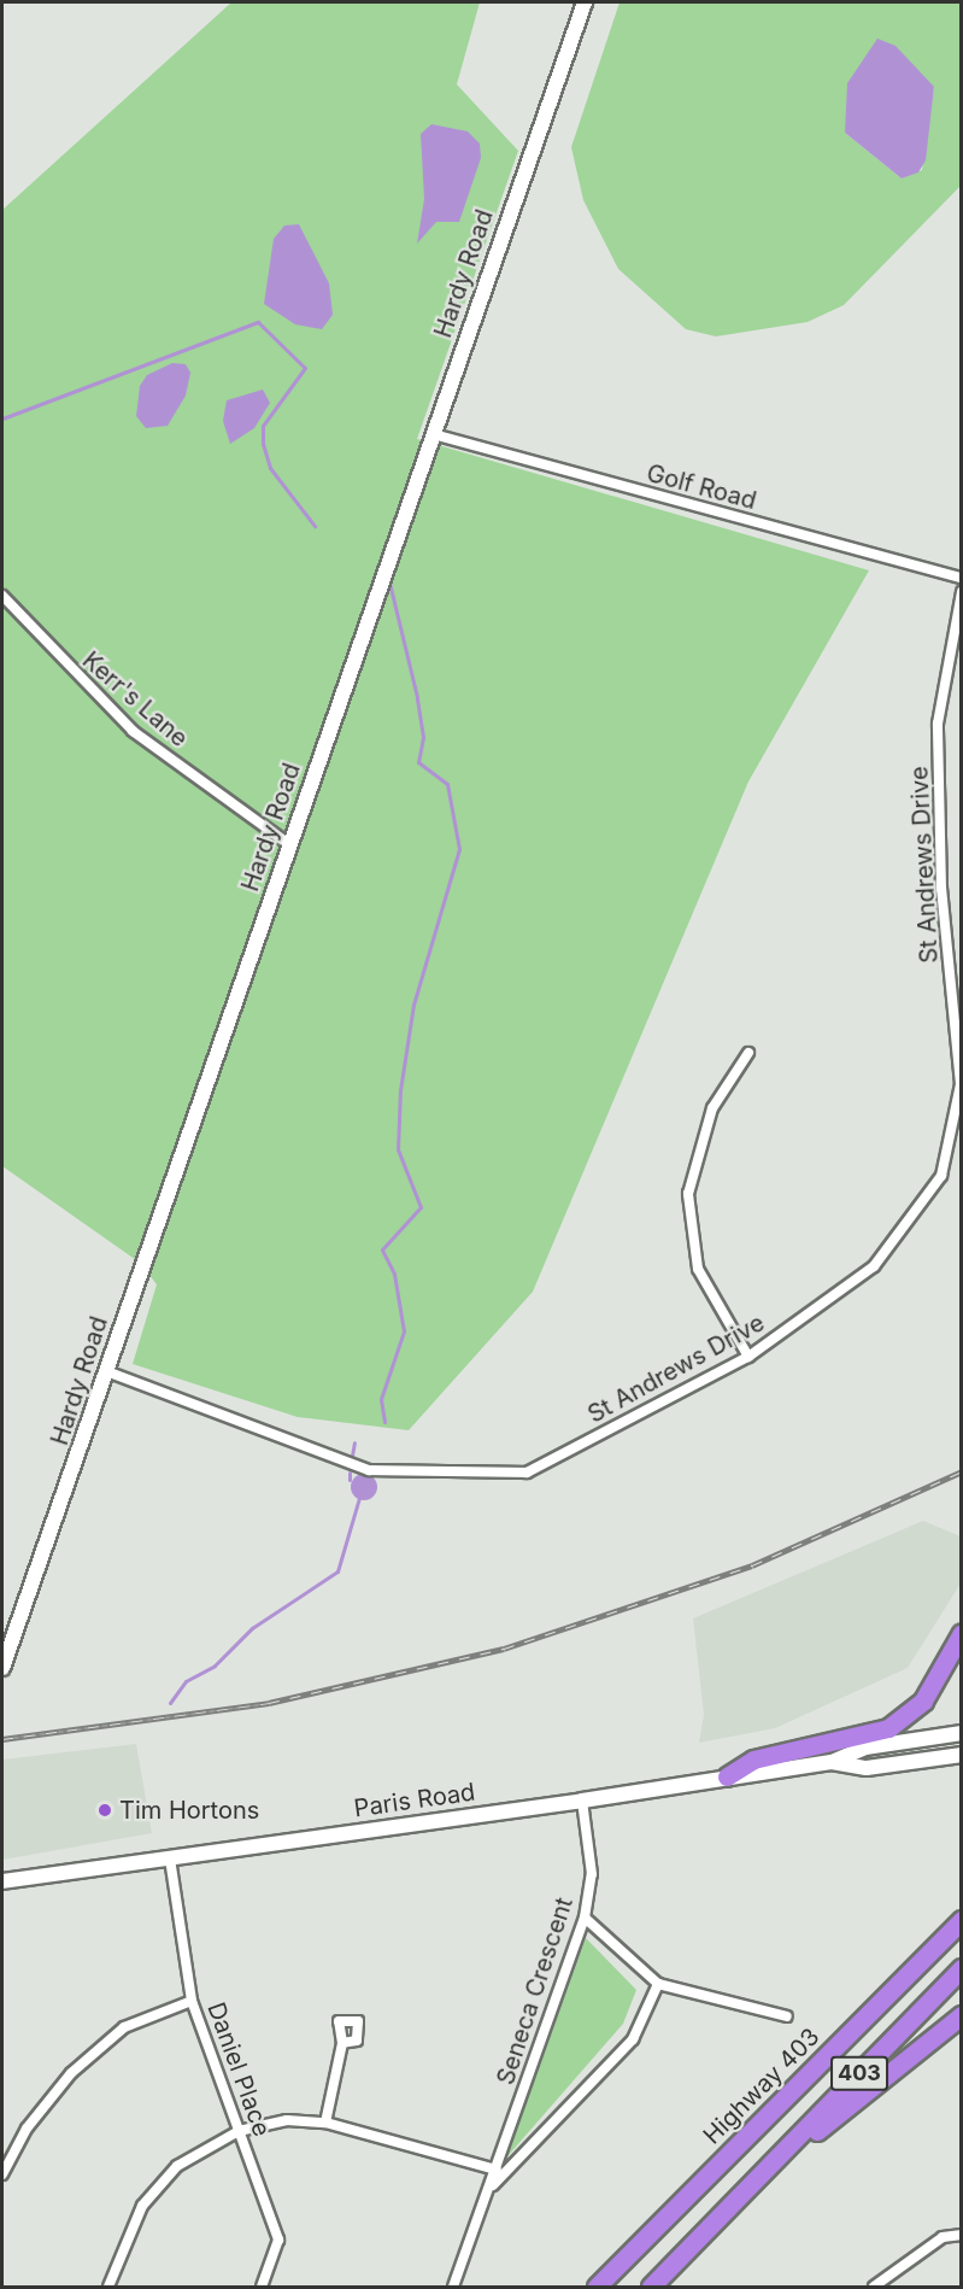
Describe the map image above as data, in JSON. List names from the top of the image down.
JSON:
{
  "streets": {
    "highway": ["403", "Highway 403"],
    "main road": ["Hardy Road", "Paris Road"],
    "street": [
      "Golf Road",
      "Kerr's Lane",
      "St Andrews Drive",
      "Seneca Crescent",
      "Daniel Place"
    ]
  },
  "crossings": [
    ["Hardy Road", "Golf Road"],
    ["Hardy Road", "Kerr's Lane"],
    ["Hardy Road", "St Andrews Drive"],
    ["Paris Road", "Seneca Crescent"],
    ["Paris Road", "Daniel Place"]
  ],
  "places": ["Tim Hortons"]
}
